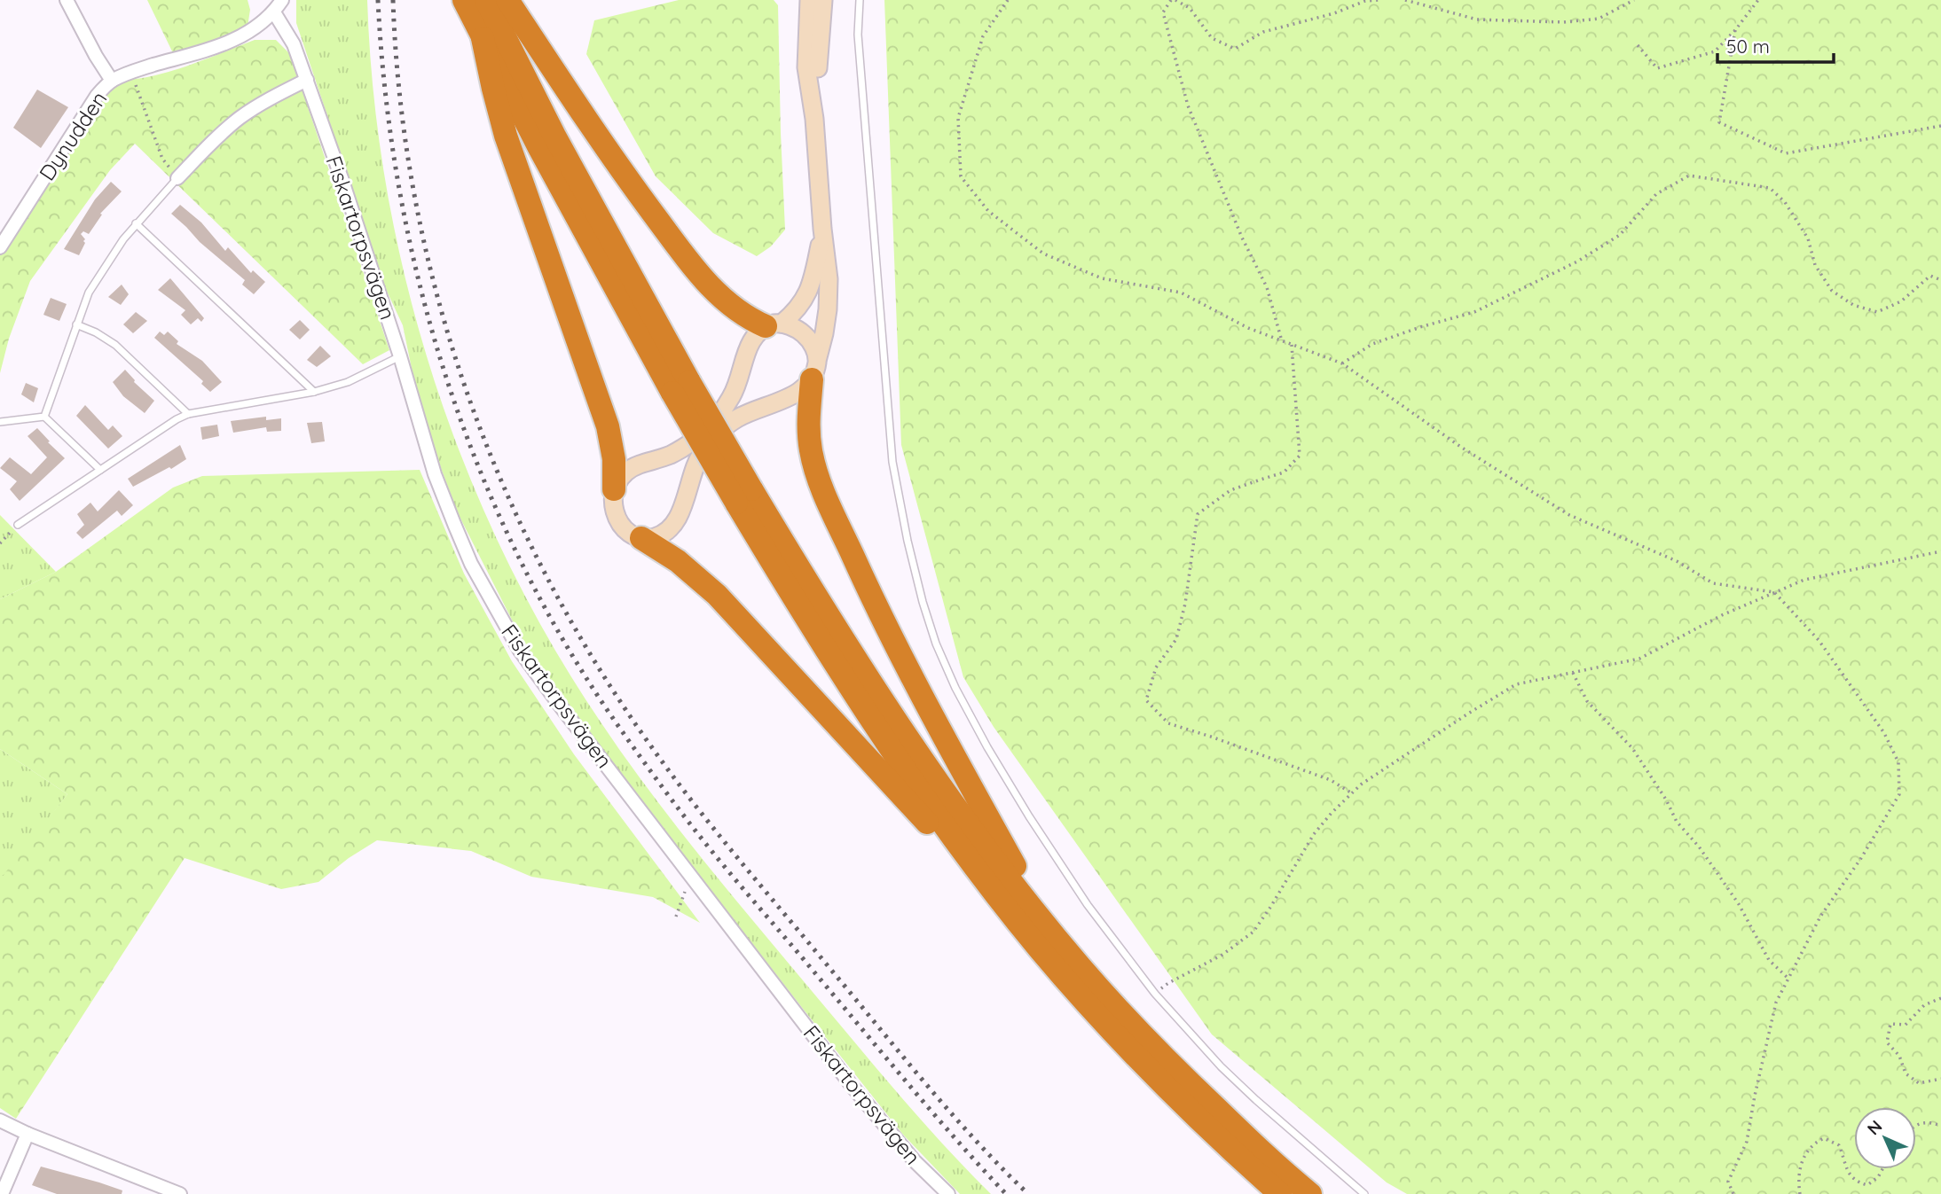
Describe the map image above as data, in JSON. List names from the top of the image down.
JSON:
{
  "streets": {
    "street": ["Dynudden", "Fiskartorpsvägen"]
  },
  "crossings": [
    ["Dynudden", "Fiskartorpsvägen"]
  ],
  "scale_bar": "50 m",
  "north": "top left"
}
